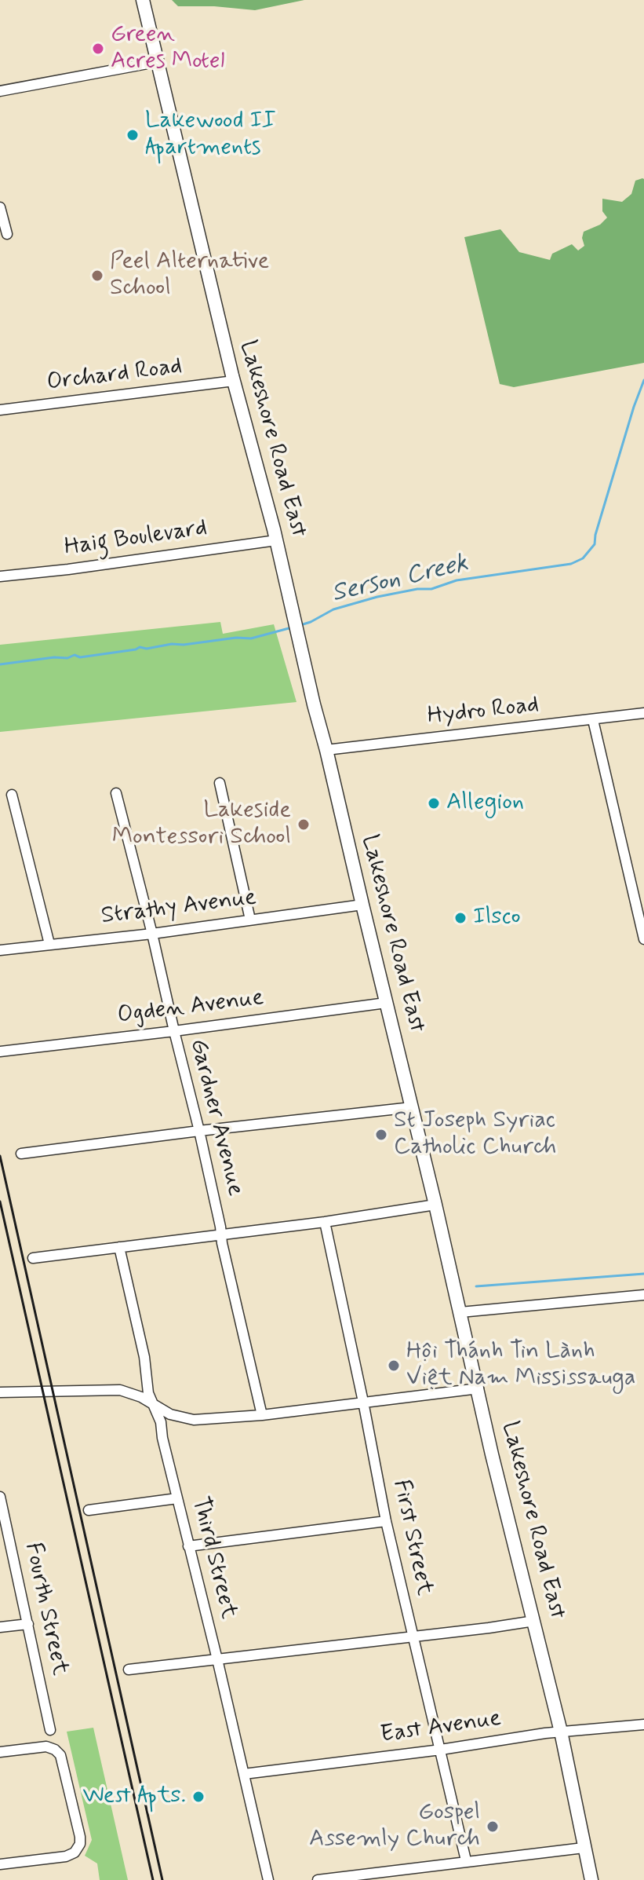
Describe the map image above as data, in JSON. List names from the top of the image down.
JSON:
{
  "streets": {
    "main road": ["Lakeshore Road East"],
    "street": [
      "Orchard Road",
      "Haig Boulevard",
      "Hydro Road",
      "Strathy Avenue",
      "Ogden Avenue",
      "Gardner Avenue",
      "First Street",
      "Third Street",
      "Fourth Street",
      "East Avenue"
    ]
  },
  "crossings": [
    ["Orchard Road", "Lakeshore Road East"],
    ["Lakeshore Road East", "Haig Boulevard"],
    ["Lakeshore Road East", "Hydro Road"],
    ["Lakeshore Road East", "Strathy Avenue"],
    ["Lakeshore Road East", "Ogden Avenue"],
    ["Lakeshore Road East", "East Avenue"],
    ["Strathy Avenue", "Gardner Avenue"],
    ["Ogden Avenue", "Gardner Avenue"],
    ["First Street", "East Avenue"],
    ["Third Street", "East Avenue"]
  ],
  "water": ["Serson Creek"],
  "places": [
    "Green Acres Motel",
    "Lakewood II Apartments",
    "Peel Alternative School",
    "Allegion",
    "Lakeside Montessori School",
    "Ilsco",
    "St Joseph Syriac Catholic Church",
    "Hội Thánh Tin Lành Việt Nam Mississauga",
    "West Apts.",
    "Gospel Assemly Church"
  ]
}
